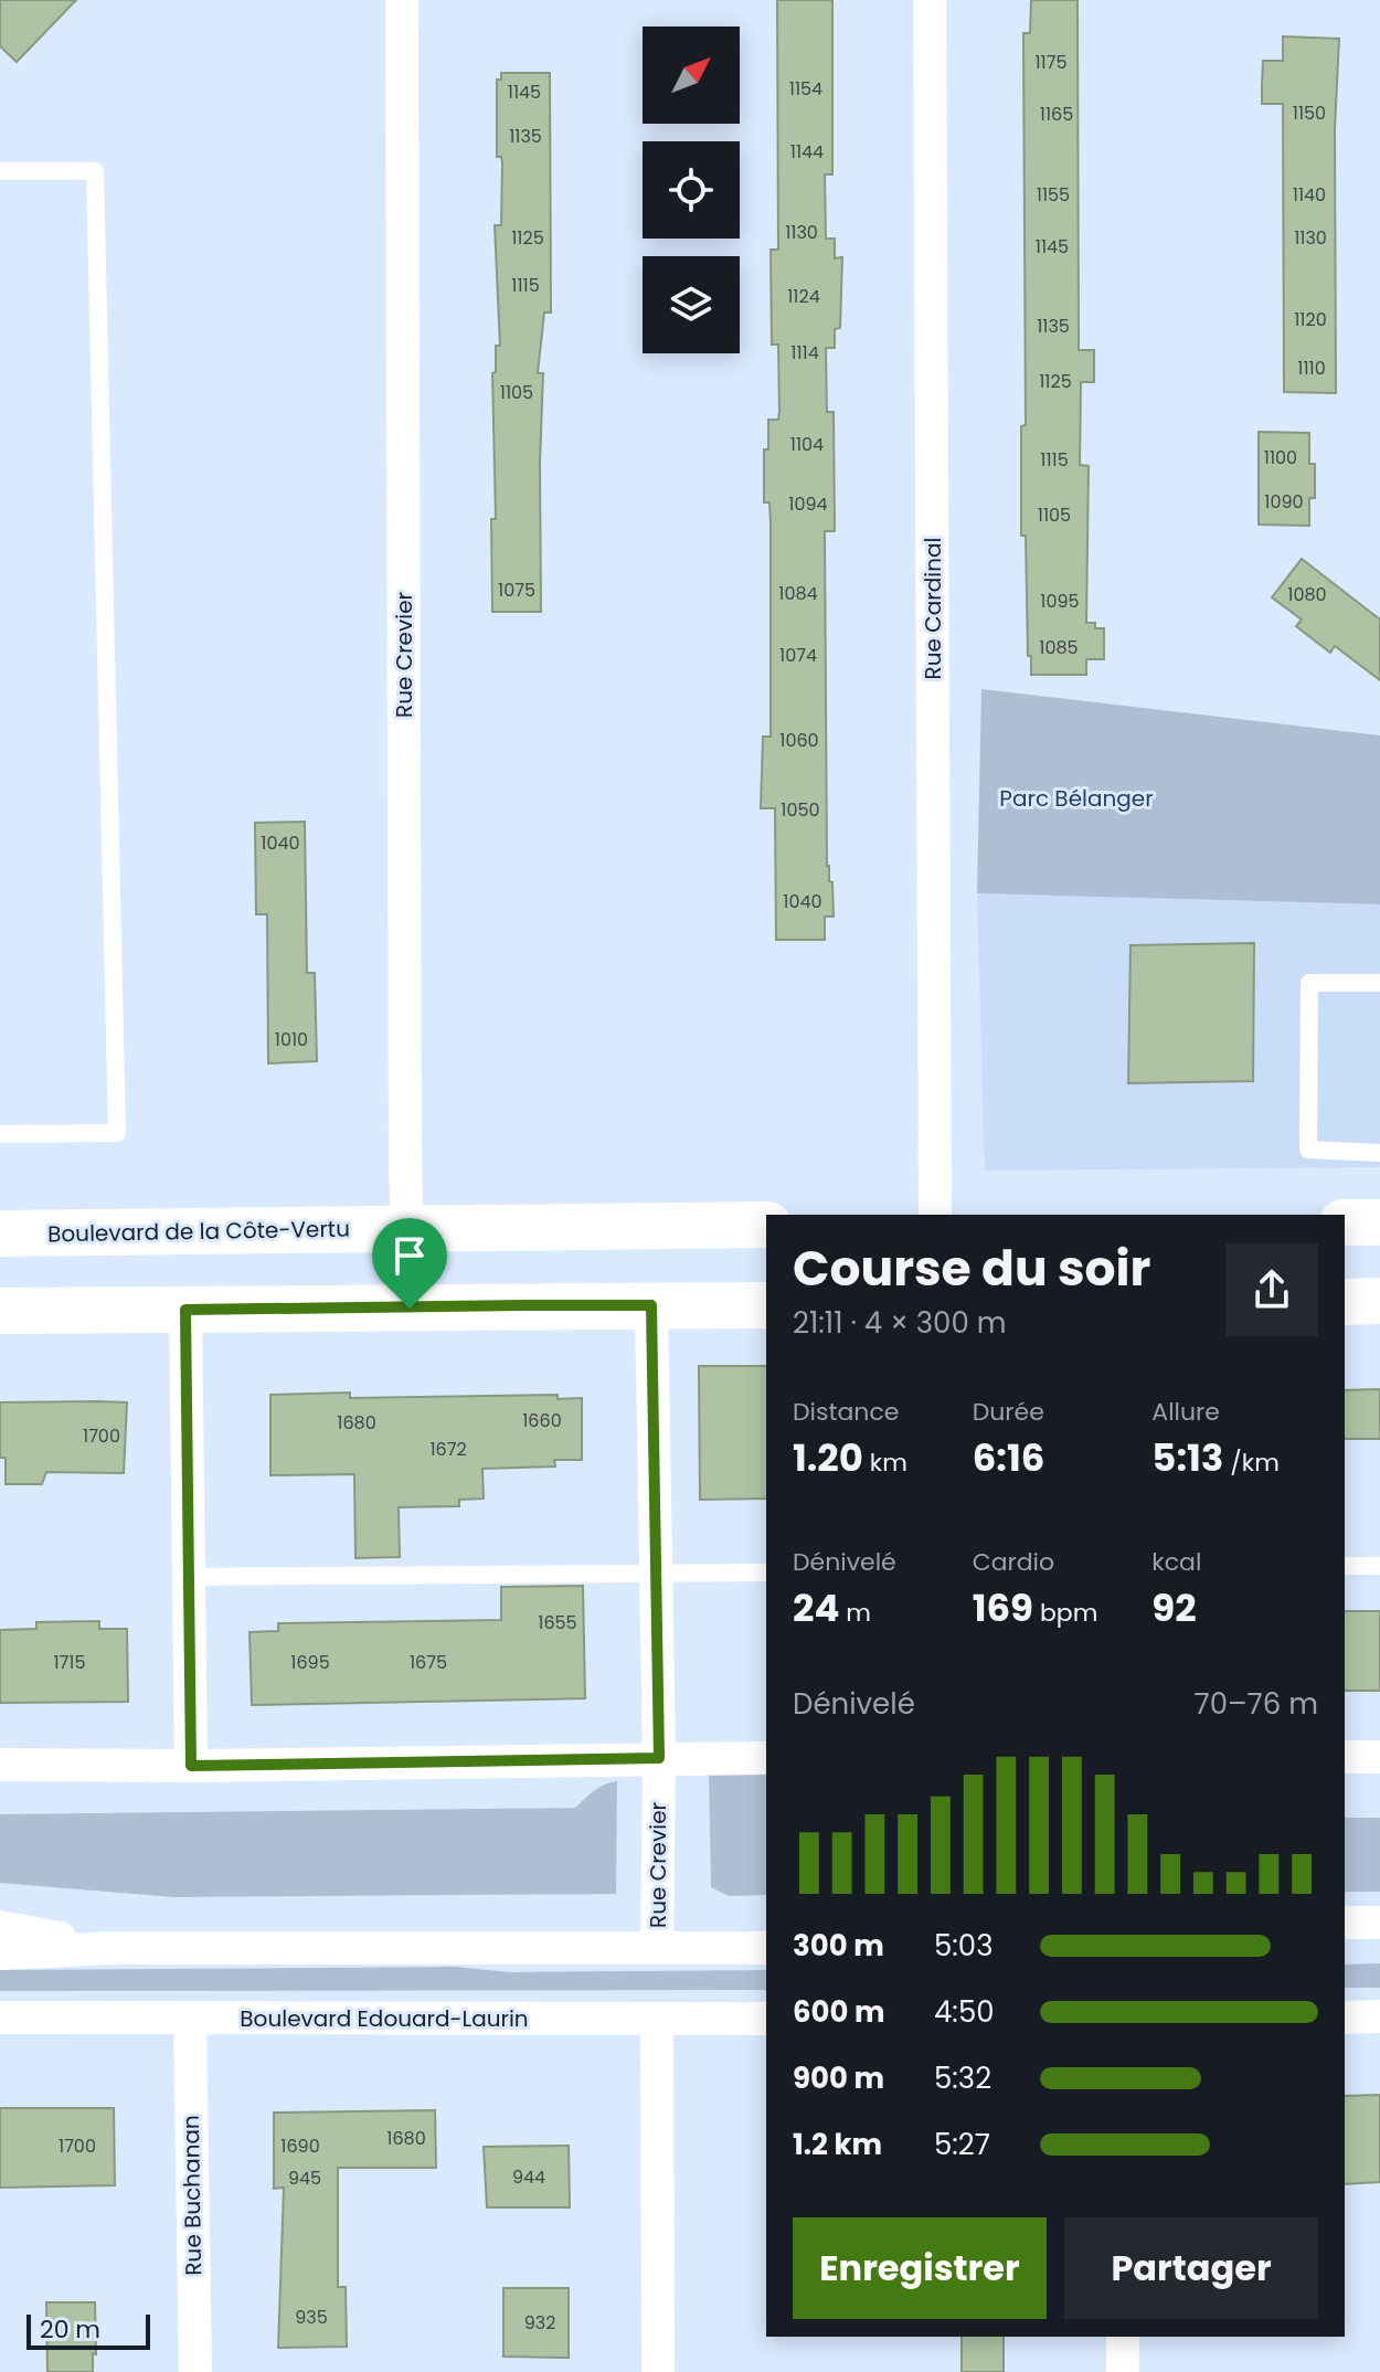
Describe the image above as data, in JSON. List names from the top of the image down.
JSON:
{
  "streets": {
    "main road": ["Boulevard de la Côte-Vertu"],
    "street": [
      "Rue Cardinal",
      "Rue Crevier",
      "Boulevard Edouard-Laurin",
      "Rue Buchanan"
    ]
  },
  "crossings": [
    ["Rue Crevier", "Boulevard de la Côte-Vertu"],
    ["Boulevard Edouard-Laurin", "Rue Buchanan"]
  ],
  "parks": ["Parc Bélanger"],
  "house_numbers": [
    "1175",
    "1154",
    "1145",
    "1150",
    "1165",
    "1135",
    "1144",
    "1155",
    "1140",
    "1130",
    "1125",
    "1130",
    "1145",
    "1115",
    "1124",
    "1120",
    "1135",
    "1114",
    "1110",
    "1125",
    "1105",
    "1104",
    "1100",
    "1115",
    "1090",
    "1094",
    "1105",
    "1075",
    "1084",
    "1080",
    "1095",
    "1085",
    "1074",
    "1060",
    "1050",
    "1040",
    "1040",
    "1010",
    "1660",
    "1680",
    "1700",
    "1672",
    "1655",
    "1715",
    "1695",
    "1675",
    "1680",
    "1700",
    "1690",
    "944",
    "945",
    "935",
    "932"
  ],
  "scale_bar": "20 m",
  "north": "top right",
  "page": {
    "heading": ["Course du soir", "21:11 · 4 × 300 m"],
    "stats": [
      ["Distance", "1.20 km"],
      ["Durée", "6:16"],
      ["Allure", "5:13 /km"],
      ["Dénivelé", "24 m"],
      ["Cardio", "169 bpm"],
      ["kcal", "92"]
    ],
    "chart": ["Dénivelé", "70–76 m"],
    "list": [
      {
        "name": "300 m",
        "note": "5:03"
      },
      {
        "name": "600 m",
        "note": "4:50"
      },
      {
        "name": "900 m",
        "note": "5:32"
      },
      {
        "name": "1.2 km",
        "note": "5:27"
      }
    ],
    "buttons": ["Enregistrer", "Partager"],
    "scale": "20 m"
  }
}
